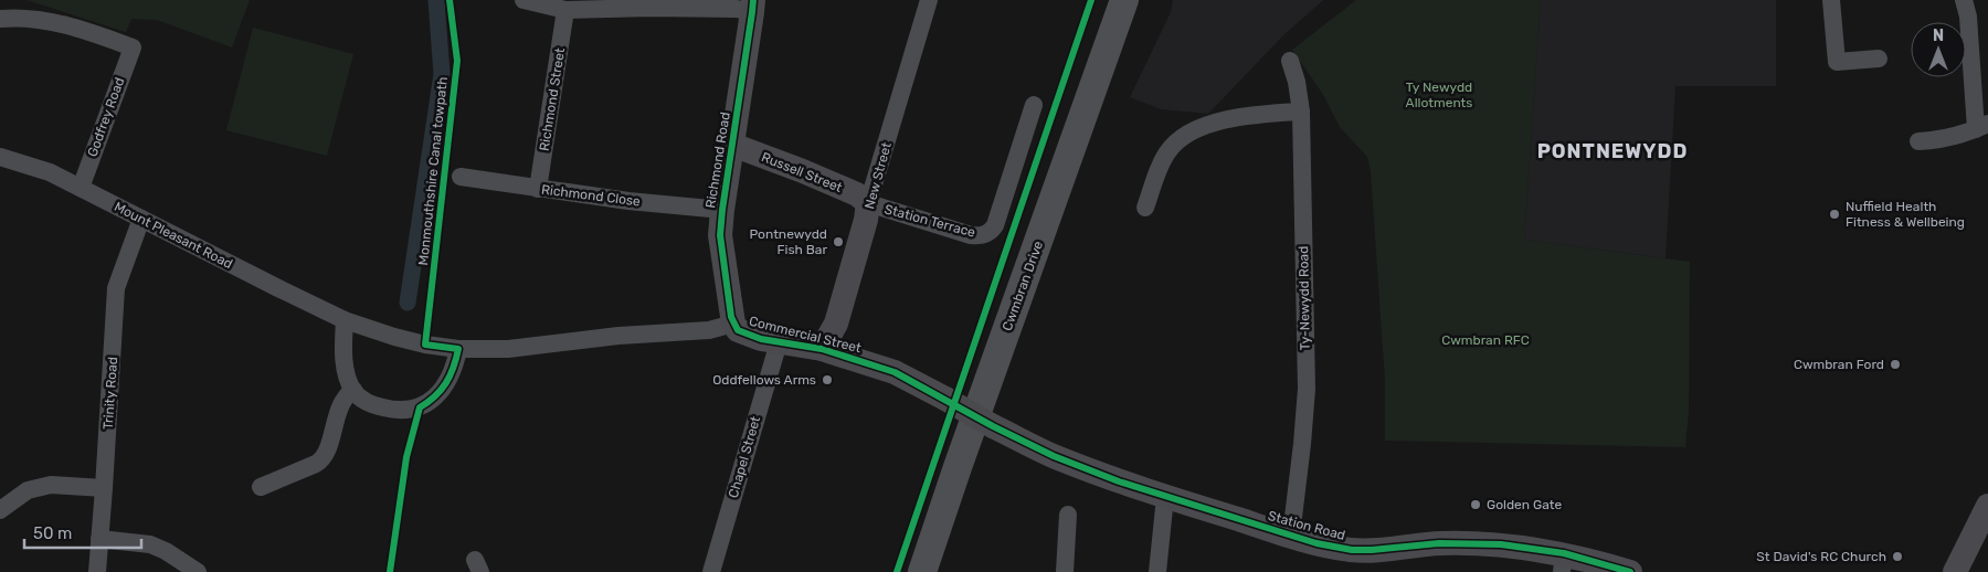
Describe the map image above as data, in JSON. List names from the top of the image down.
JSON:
{
  "streets": {
    "main road": ["Cwmbran Drive"],
    "street": [
      "Richmond Street",
      "Godfrey Road",
      "Richmond Road",
      "Russell Street",
      "New Street",
      "Richmond Close",
      "Station Terrace",
      "Mount Pleasant Road",
      "Ty-Newydd Road",
      "Commercial Street",
      "Trinity Road",
      "Chapel Street",
      "Station Road"
    ],
    "cycle path": ["Monmouthshire Canal towpath"]
  },
  "crossings": [
    ["Richmond Street", "Richmond Close"],
    ["Godfrey Road", "Mount Pleasant Road"],
    ["Richmond Road", "Russell Street"],
    ["Richmond Road", "Richmond Close"],
    ["Richmond Road", "Commercial Street"],
    ["Russell Street", "New Street"],
    ["Russell Street", "Station Terrace"],
    ["New Street", "Station Terrace"],
    ["New Street", "Commercial Street"],
    ["Mount Pleasant Road", "Commercial Street"],
    ["Mount Pleasant Road", "Trinity Road"],
    ["Ty-Newydd Road", "Station Road"],
    ["Commercial Street", "Chapel Street"],
    ["Commercial Street", "Station Road"]
  ],
  "districts": ["PONTNEWYDD"],
  "parks": ["Ty Newydd Allotments", "Cwmbran RFC"],
  "places": [
    "Nuffield Health Fitness & Wellbeing",
    "Pontnewydd Fish Bar",
    "Cwmbran Ford",
    "Oddfellows Arms",
    "Golden Gate",
    "St David's RC Church"
  ],
  "scale_bar": "50 m",
  "north": "top"
}
